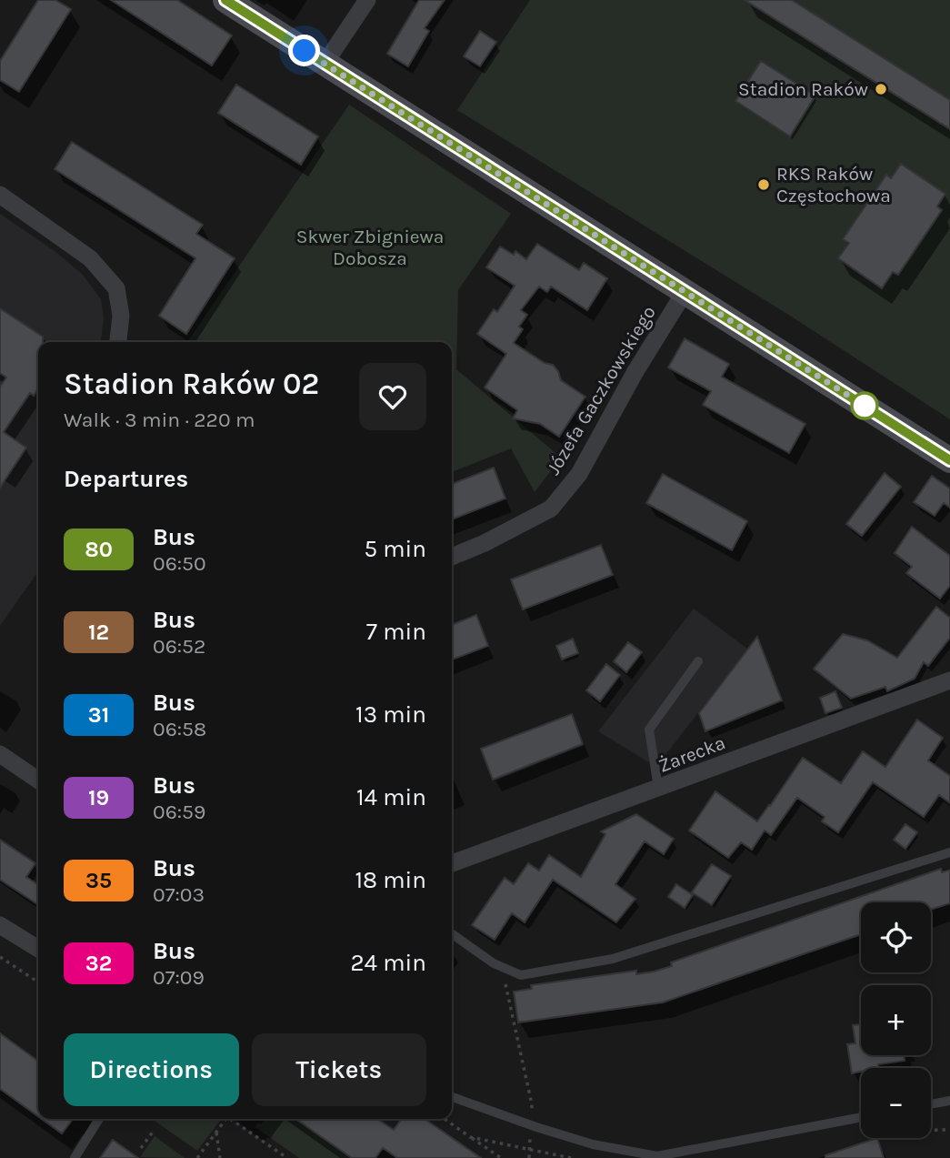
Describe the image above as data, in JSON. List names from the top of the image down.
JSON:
{
  "streets": {
    "street": ["Józefa Gaczkowskiego", "Żarecka"]
  },
  "parks": ["Skwer Zbigniewa Dobosza"],
  "places": ["Stadion Raków", "RKS Raków Częstochowa"],
  "lines": ["bus line 80"],
  "page": {
    "heading": [
      ["Stadion Raków 02", "Walk · 3 min · 220 m"],
      "Departures"
    ],
    "list": [
      {
        "mark": "80",
        "name": "Bus",
        "note": "06:50",
        "value": "5 min"
      },
      {
        "mark": "12",
        "name": "Bus",
        "note": "06:52",
        "value": "7 min"
      },
      {
        "mark": "31",
        "name": "Bus",
        "note": "06:58",
        "value": "13 min"
      },
      {
        "mark": "19",
        "name": "Bus",
        "note": "06:59",
        "value": "14 min"
      },
      {
        "mark": "35",
        "name": "Bus",
        "note": "07:03",
        "value": "18 min"
      },
      {
        "mark": "32",
        "name": "Bus",
        "note": "07:09",
        "value": "24 min"
      }
    ],
    "map_buttons": ["+", "−"],
    "buttons": ["Directions", "Tickets"]
  }
}
